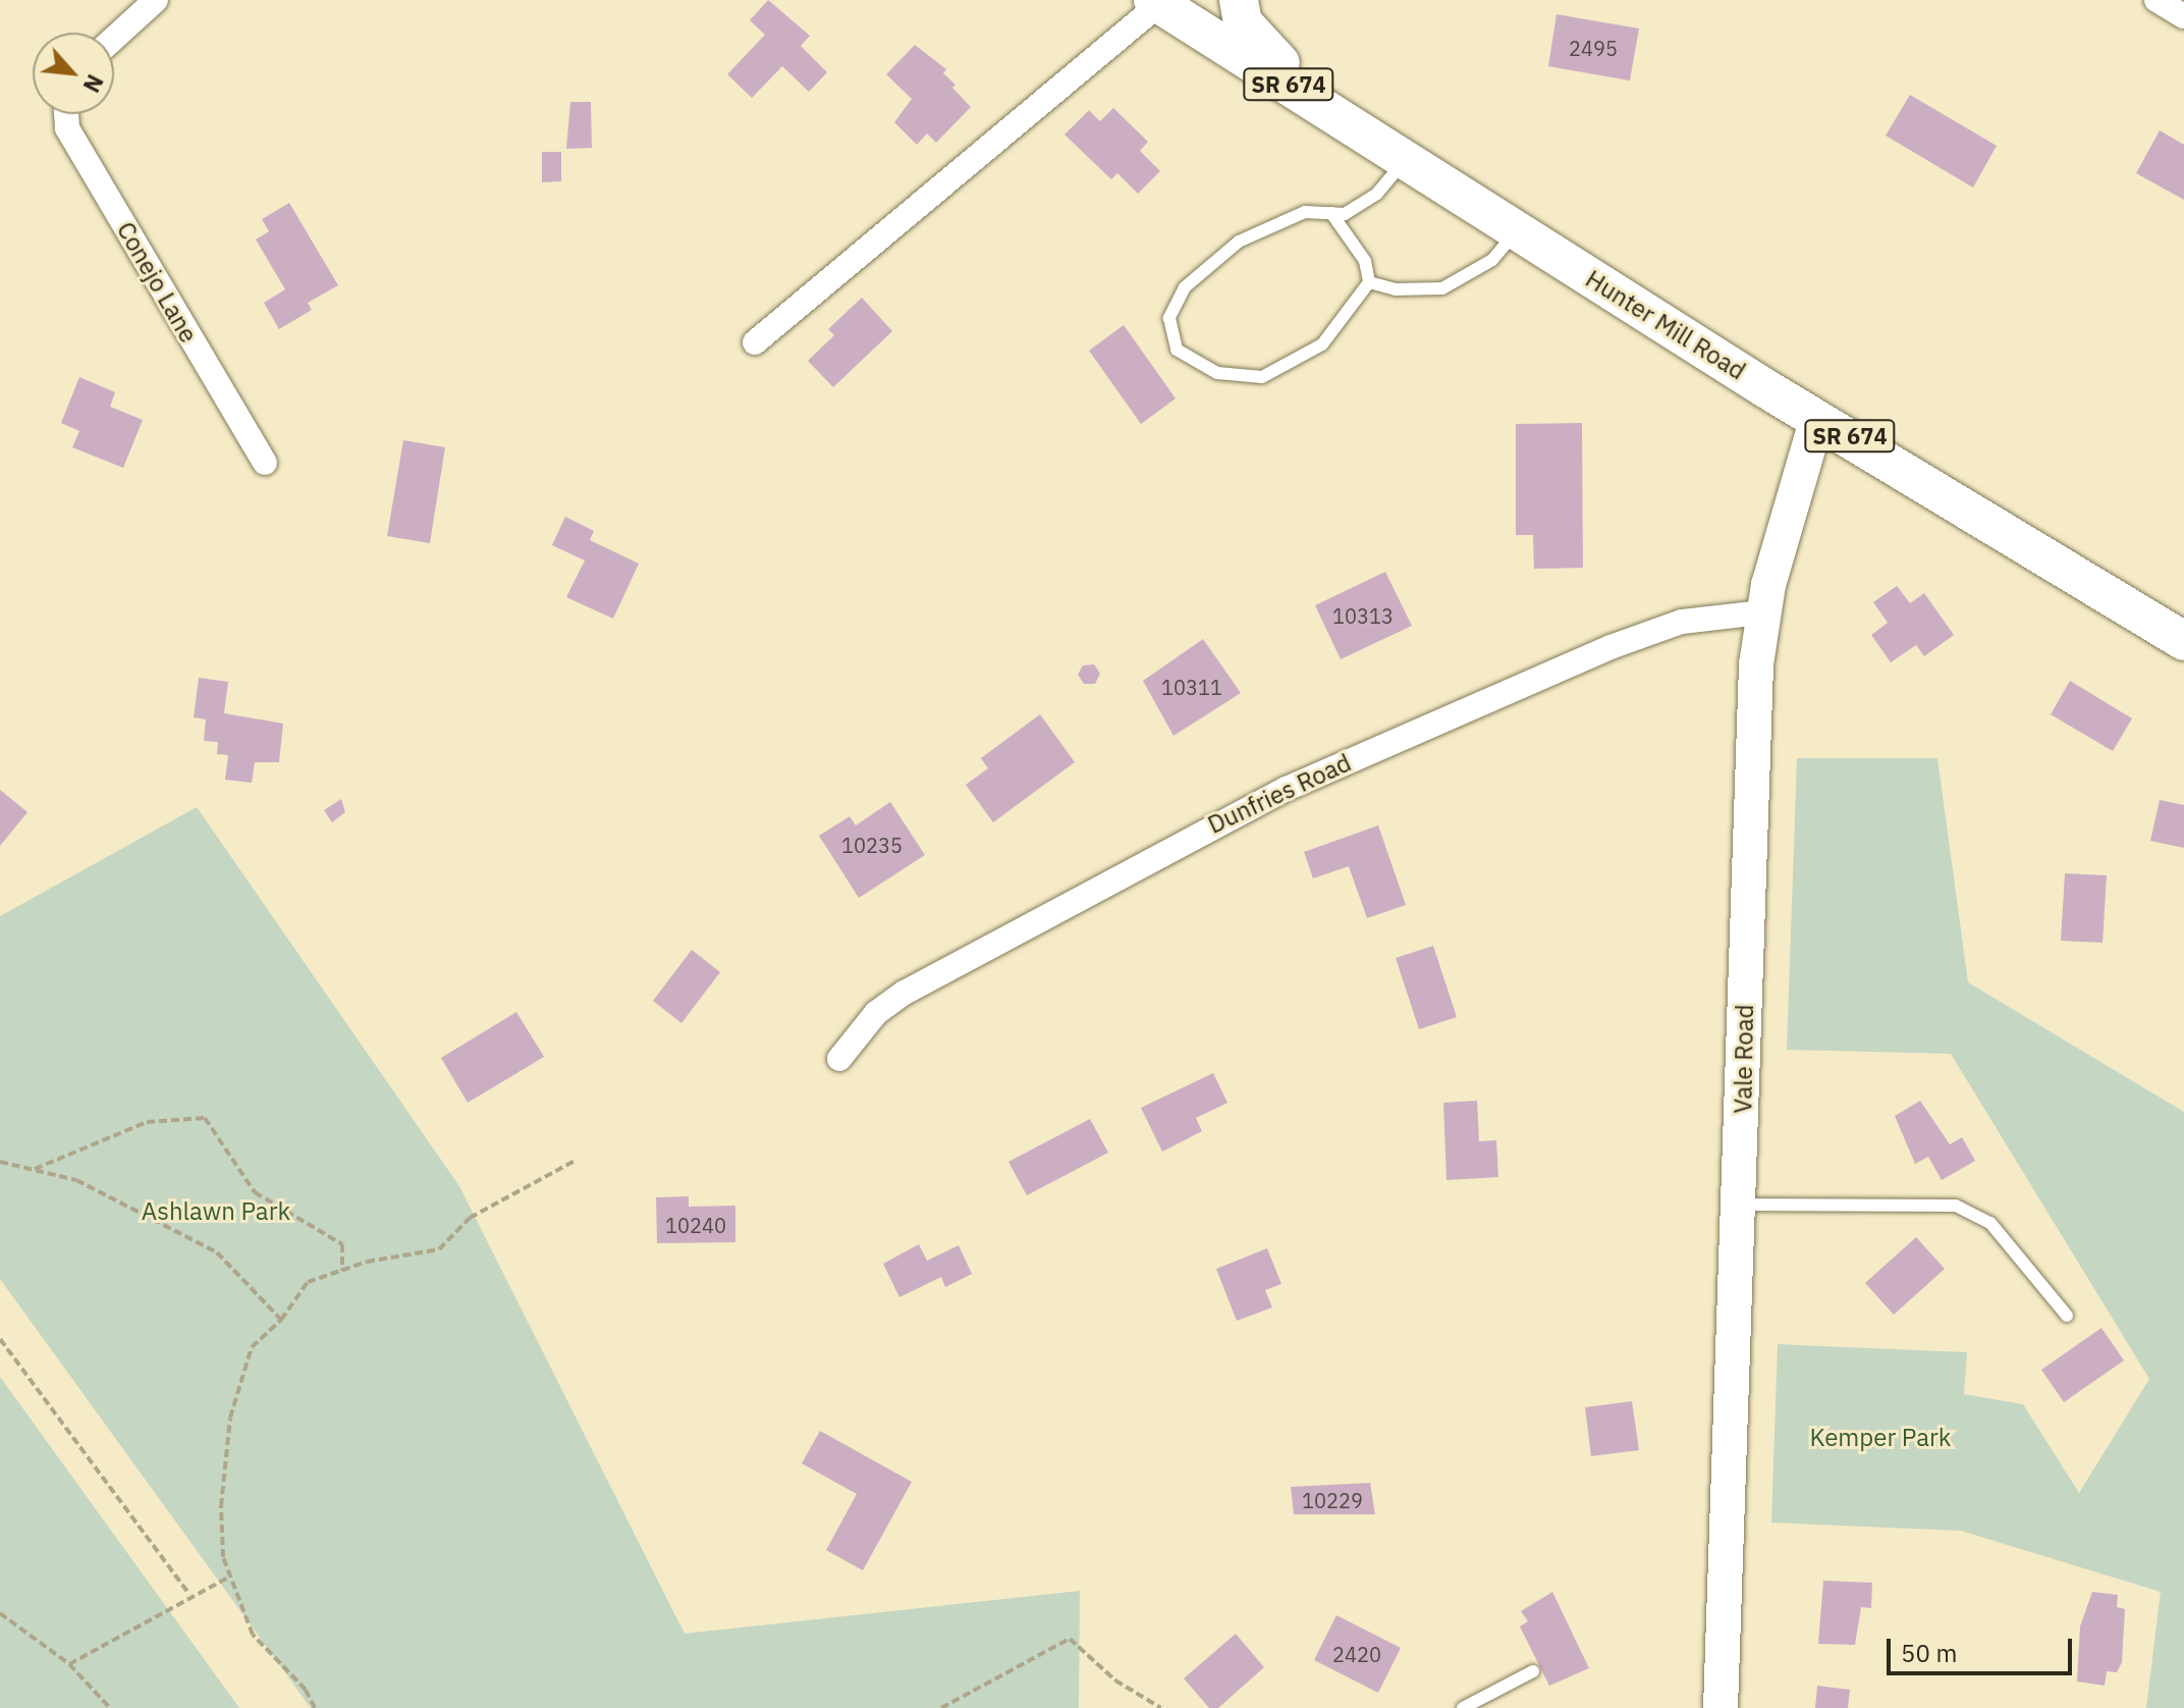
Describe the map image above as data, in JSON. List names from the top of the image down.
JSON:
{
  "streets": {
    "main road": ["SR 674", "Hunter Mill Road", "Vale Road"],
    "street": ["Conejo Lane", "Dunfries Road"]
  },
  "crossings": [
    ["Hunter Mill Road", "Vale Road"],
    ["Dunfries Road", "Vale Road"]
  ],
  "parks": ["Ashlawn Park", "Kemper Park"],
  "house_numbers": [
    "2495",
    "10313",
    "10311",
    "10235",
    "10240",
    "10229",
    "2420"
  ],
  "scale_bar": "50 m",
  "north": "bottom right"
}
